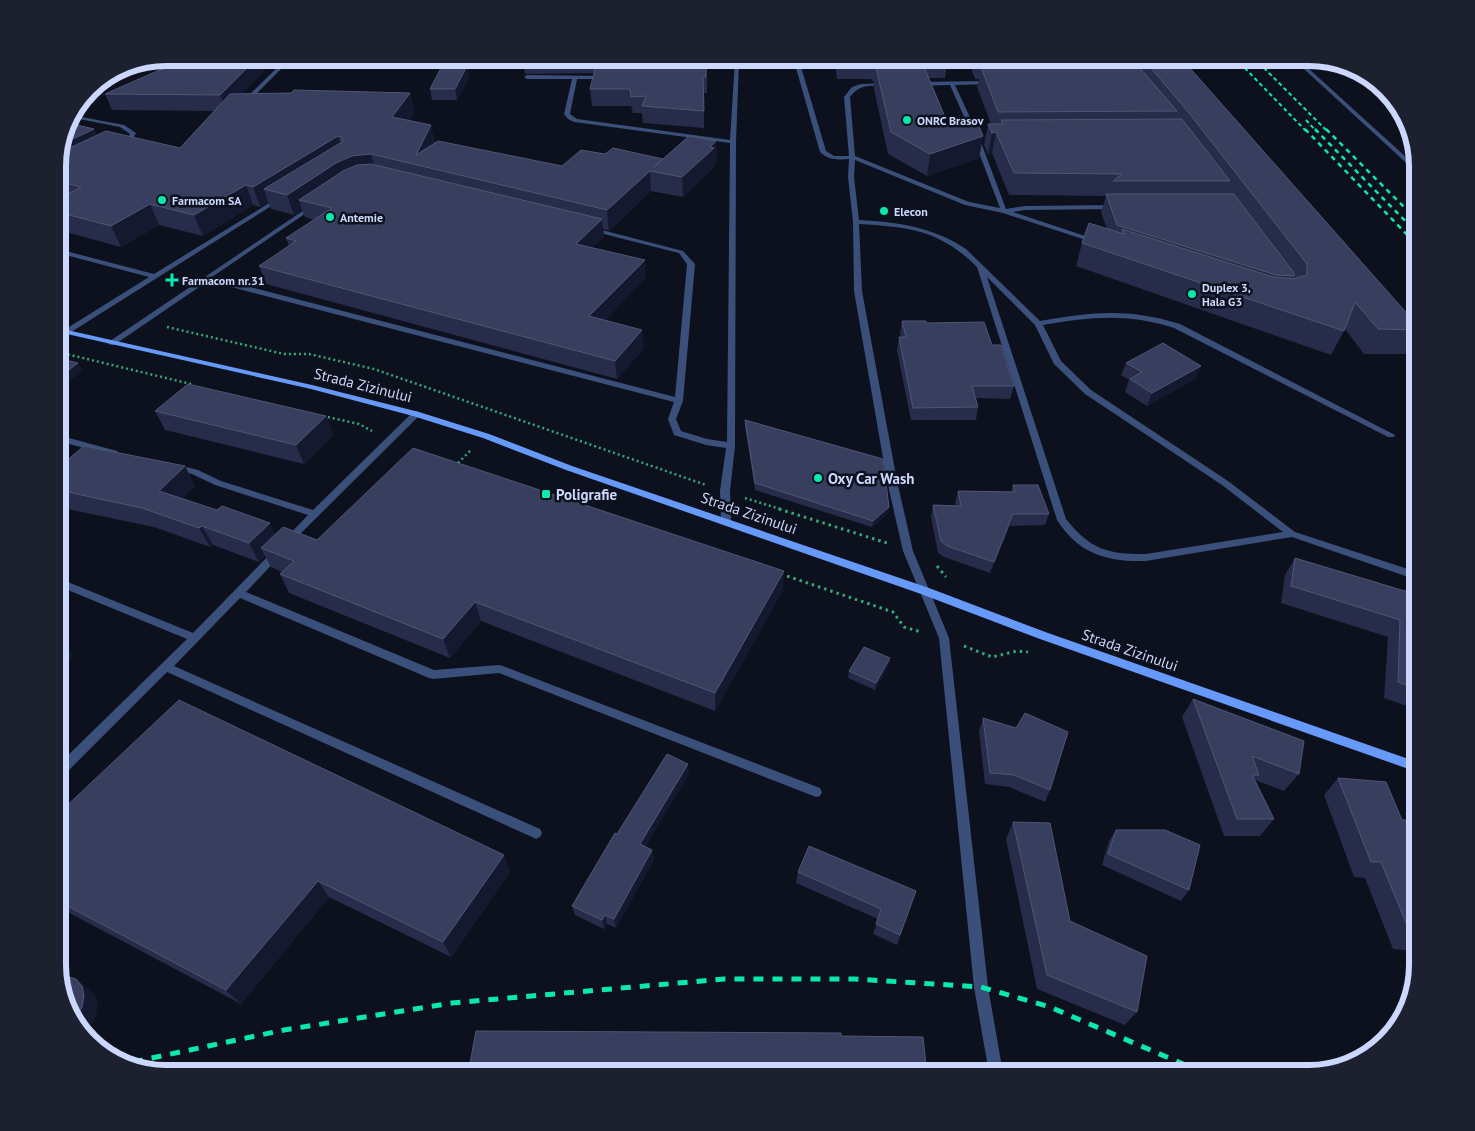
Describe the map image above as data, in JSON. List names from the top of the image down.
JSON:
{
  "streets": {
    "main road": ["Strada Zizinului"]
  },
  "places": {
    "other": [
      "ONRC Brasov",
      "Farmacom SA",
      "Elecon",
      "Antemie",
      "Duplex 3, Hala G3",
      "Oxy Car Wash"
    ],
    "health": ["Farmacom nr.31"],
    "transit": ["Poligrafie"]
  }
}
